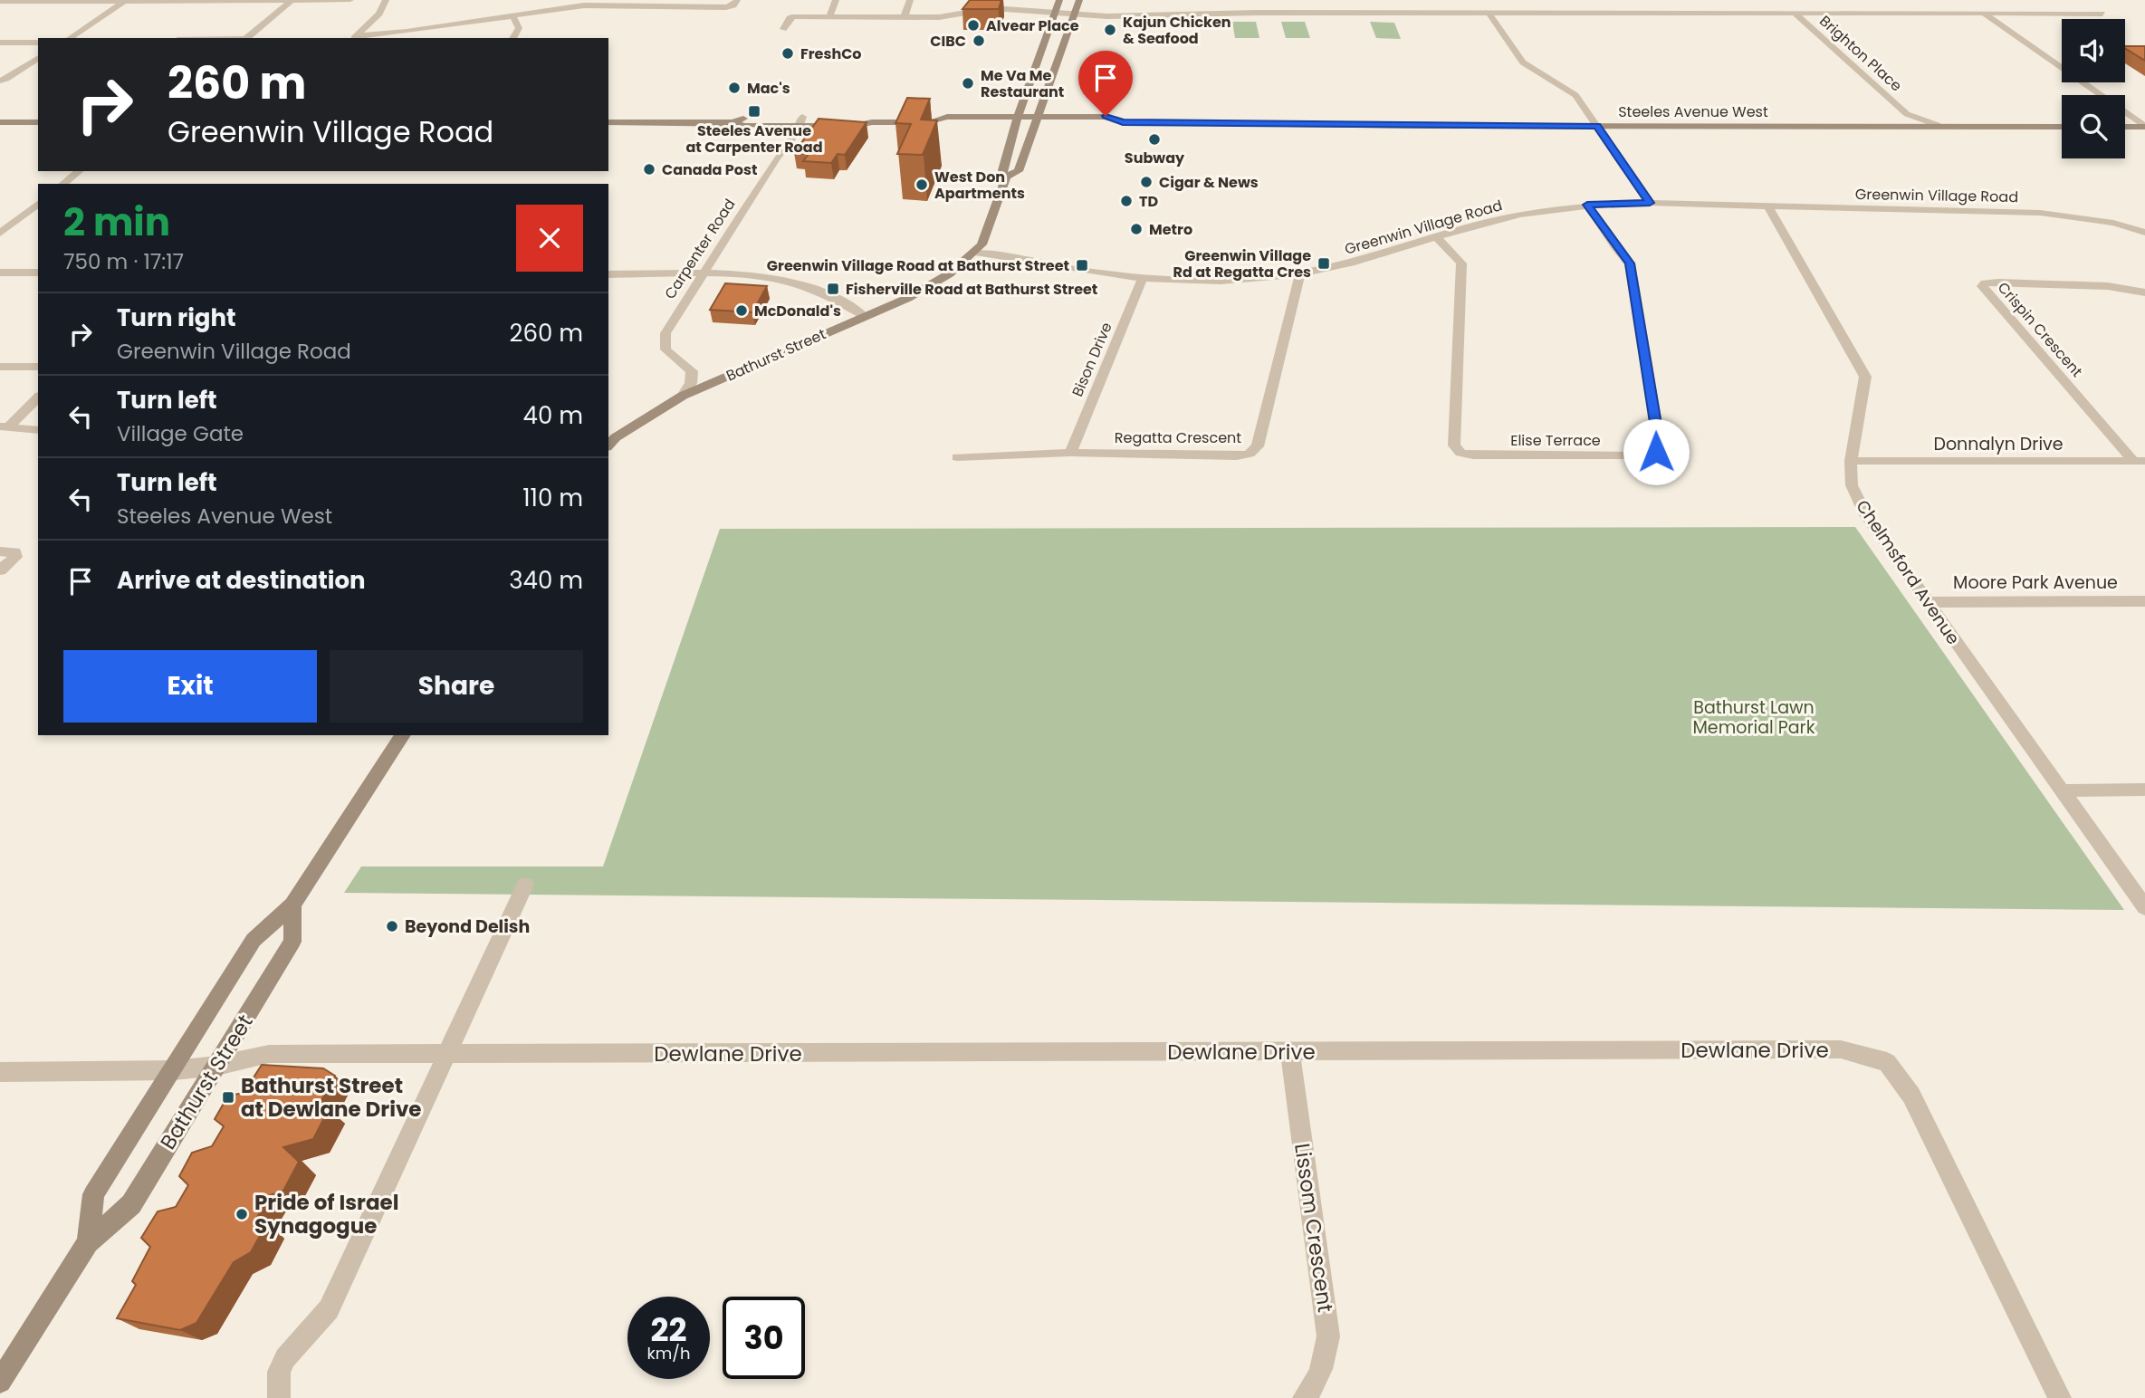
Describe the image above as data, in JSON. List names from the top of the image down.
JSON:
{
  "streets": {
    "main road": ["Steeles Avenue West", "Bathurst Street"],
    "street": [
      "Brighton Place",
      "Greenwin Village Road",
      "Carpenter Road",
      "Crispin Crescent",
      "Bison Drive",
      "Regatta Crescent",
      "Elise Terrace",
      "Donnalyn Drive",
      "Chelmsford Avenue",
      "Moore Park Avenue",
      "Dewlane Drive",
      "Lissom Crescent"
    ]
  },
  "crossings": [
    ["Brighton Place", "Steeles Avenue West"],
    ["Steeles Avenue West", "Carpenter Road"],
    ["Steeles Avenue West", "Bathurst Street"],
    ["Greenwin Village Road", "Bathurst Street"],
    ["Greenwin Village Road", "Bison Drive"],
    ["Greenwin Village Road", "Regatta Crescent"],
    ["Greenwin Village Road", "Elise Terrace"],
    ["Greenwin Village Road", "Chelmsford Avenue"],
    ["Carpenter Road", "Bathurst Street"],
    ["Crispin Crescent", "Donnalyn Drive"],
    ["Bathurst Street", "Dewlane Drive"],
    ["Bison Drive", "Regatta Crescent"],
    ["Donnalyn Drive", "Chelmsford Avenue"],
    ["Chelmsford Avenue", "Moore Park Avenue"],
    ["Dewlane Drive", "Lissom Crescent"]
  ],
  "parks": ["Bathurst Lawn Memorial Park"],
  "places": {
    "other": [
      "Alvear Place",
      "Kajun Chicken & Seafood",
      "CIBC",
      "FreshCo",
      "Me Va Me Restaurant",
      "Mac's",
      "Subway",
      "Canada Post",
      "Cigar & News",
      "West Don Apartments",
      "TD",
      "Metro",
      "McDonald's",
      "Beyond Delish",
      "Pride of Israel Synagogue"
    ],
    "transit": [
      "Steeles Avenue at Carpenter Road",
      "Greenwin Village Rd at Regatta Cres",
      "Greenwin Village Road at Bathurst Street",
      "Fisherville Road at Bathurst Street",
      "Bathurst Street at Dewlane Drive"
    ]
  },
  "page": {
    "turn": ["260 m", "Greenwin Village Road"],
    "heading": ["2 min", "750 m · 17:17"],
    "list": [
      {
        "name": "Turn right",
        "note": "Greenwin Village Road",
        "value": "260 m"
      },
      {
        "name": "Turn left",
        "note": "Village Gate",
        "value": "40 m"
      },
      {
        "name": "Turn left",
        "note": "Steeles Avenue West",
        "value": "110 m"
      },
      {
        "name": "Arrive at destination",
        "value": "340 m"
      }
    ],
    "buttons": ["Exit", "Share"],
    "speed": "22 km/h",
    "limit": "30"
  }
}
